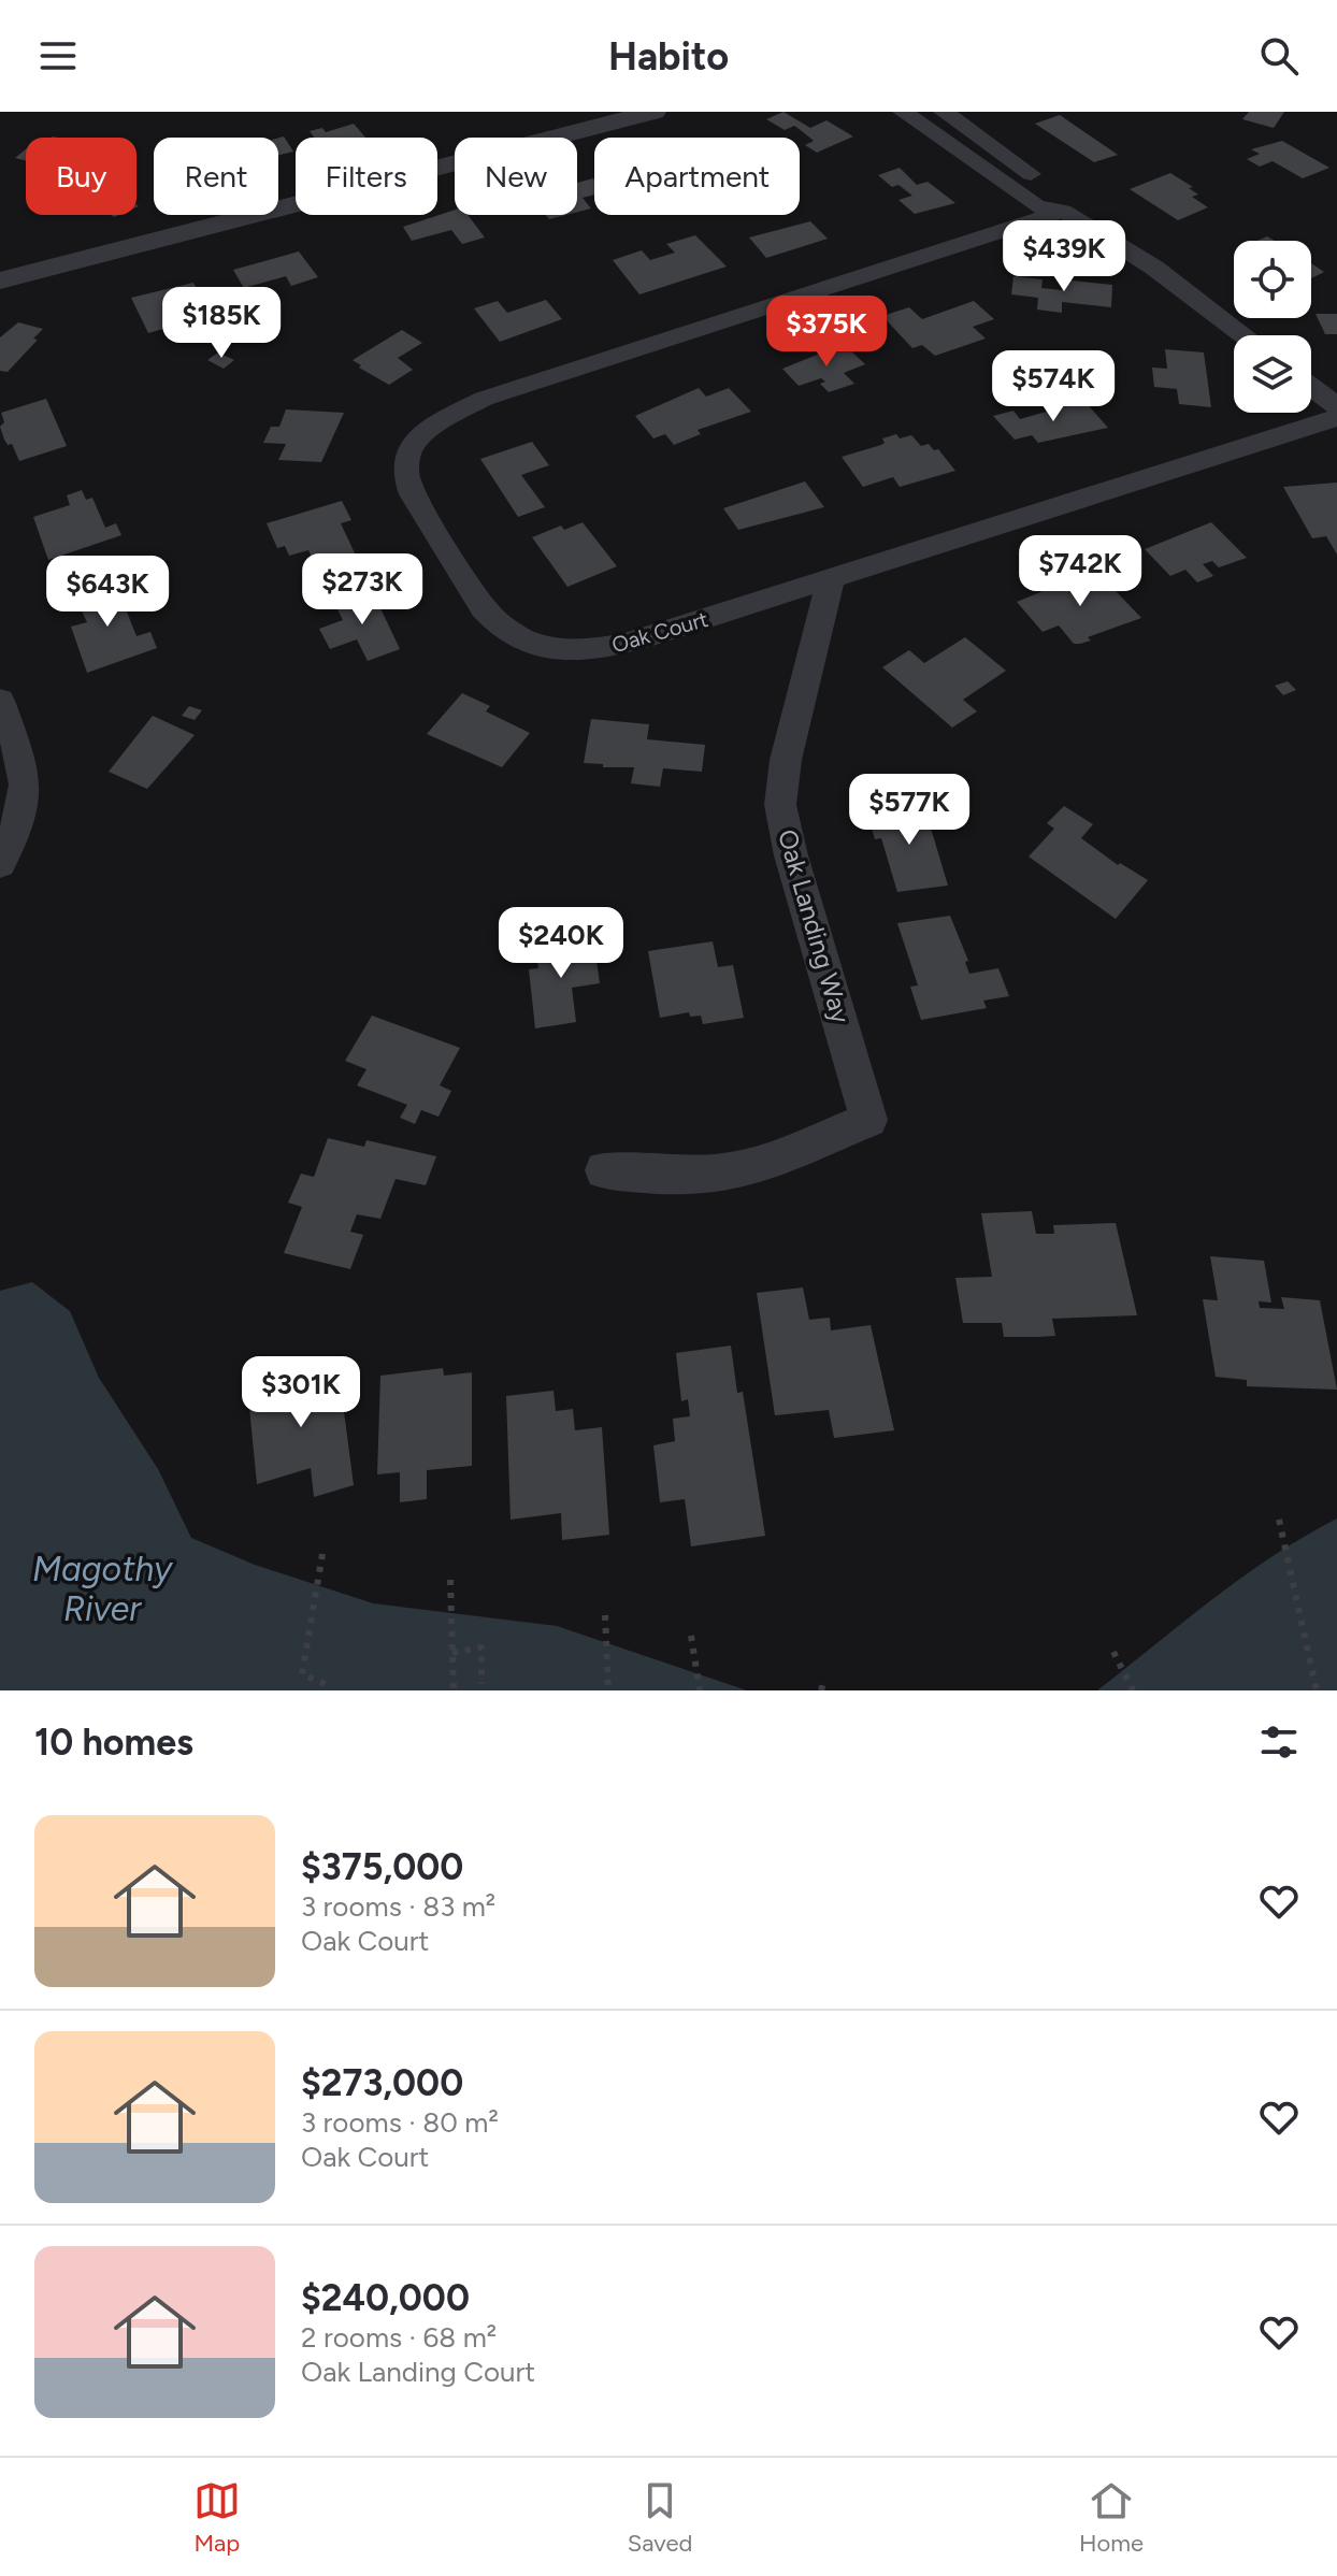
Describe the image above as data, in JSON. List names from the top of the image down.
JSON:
{
  "streets": {
    "street": ["Oak Court", "Oak Landing Way"]
  },
  "crossings": [
    ["Oak Court", "Oak Landing Way"]
  ],
  "water": ["Magothy River"],
  "page": {
    "header": "Habito",
    "chip": [
      "Buy",
      "Rent",
      "Filters",
      "New",
      "Apartment"
    ],
    "price": [
      "$439K",
      "$185K",
      "$375K",
      "$574K",
      "$742K",
      "$273K",
      "$643K",
      "$577K",
      "$240K",
      "$301K"
    ],
    "heading": "10 homes",
    "list": [
      {
        "name": "$375,000",
        "note": "3 rooms · 83 m² · Oak Court"
      },
      {
        "name": "$273,000",
        "note": "3 rooms · 80 m² · Oak Court"
      },
      {
        "name": "$240,000",
        "note": "2 rooms · 68 m² · Oak Landing Court"
      }
    ],
    "tabs": ["Map", "Saved", "Home"]
  }
}
